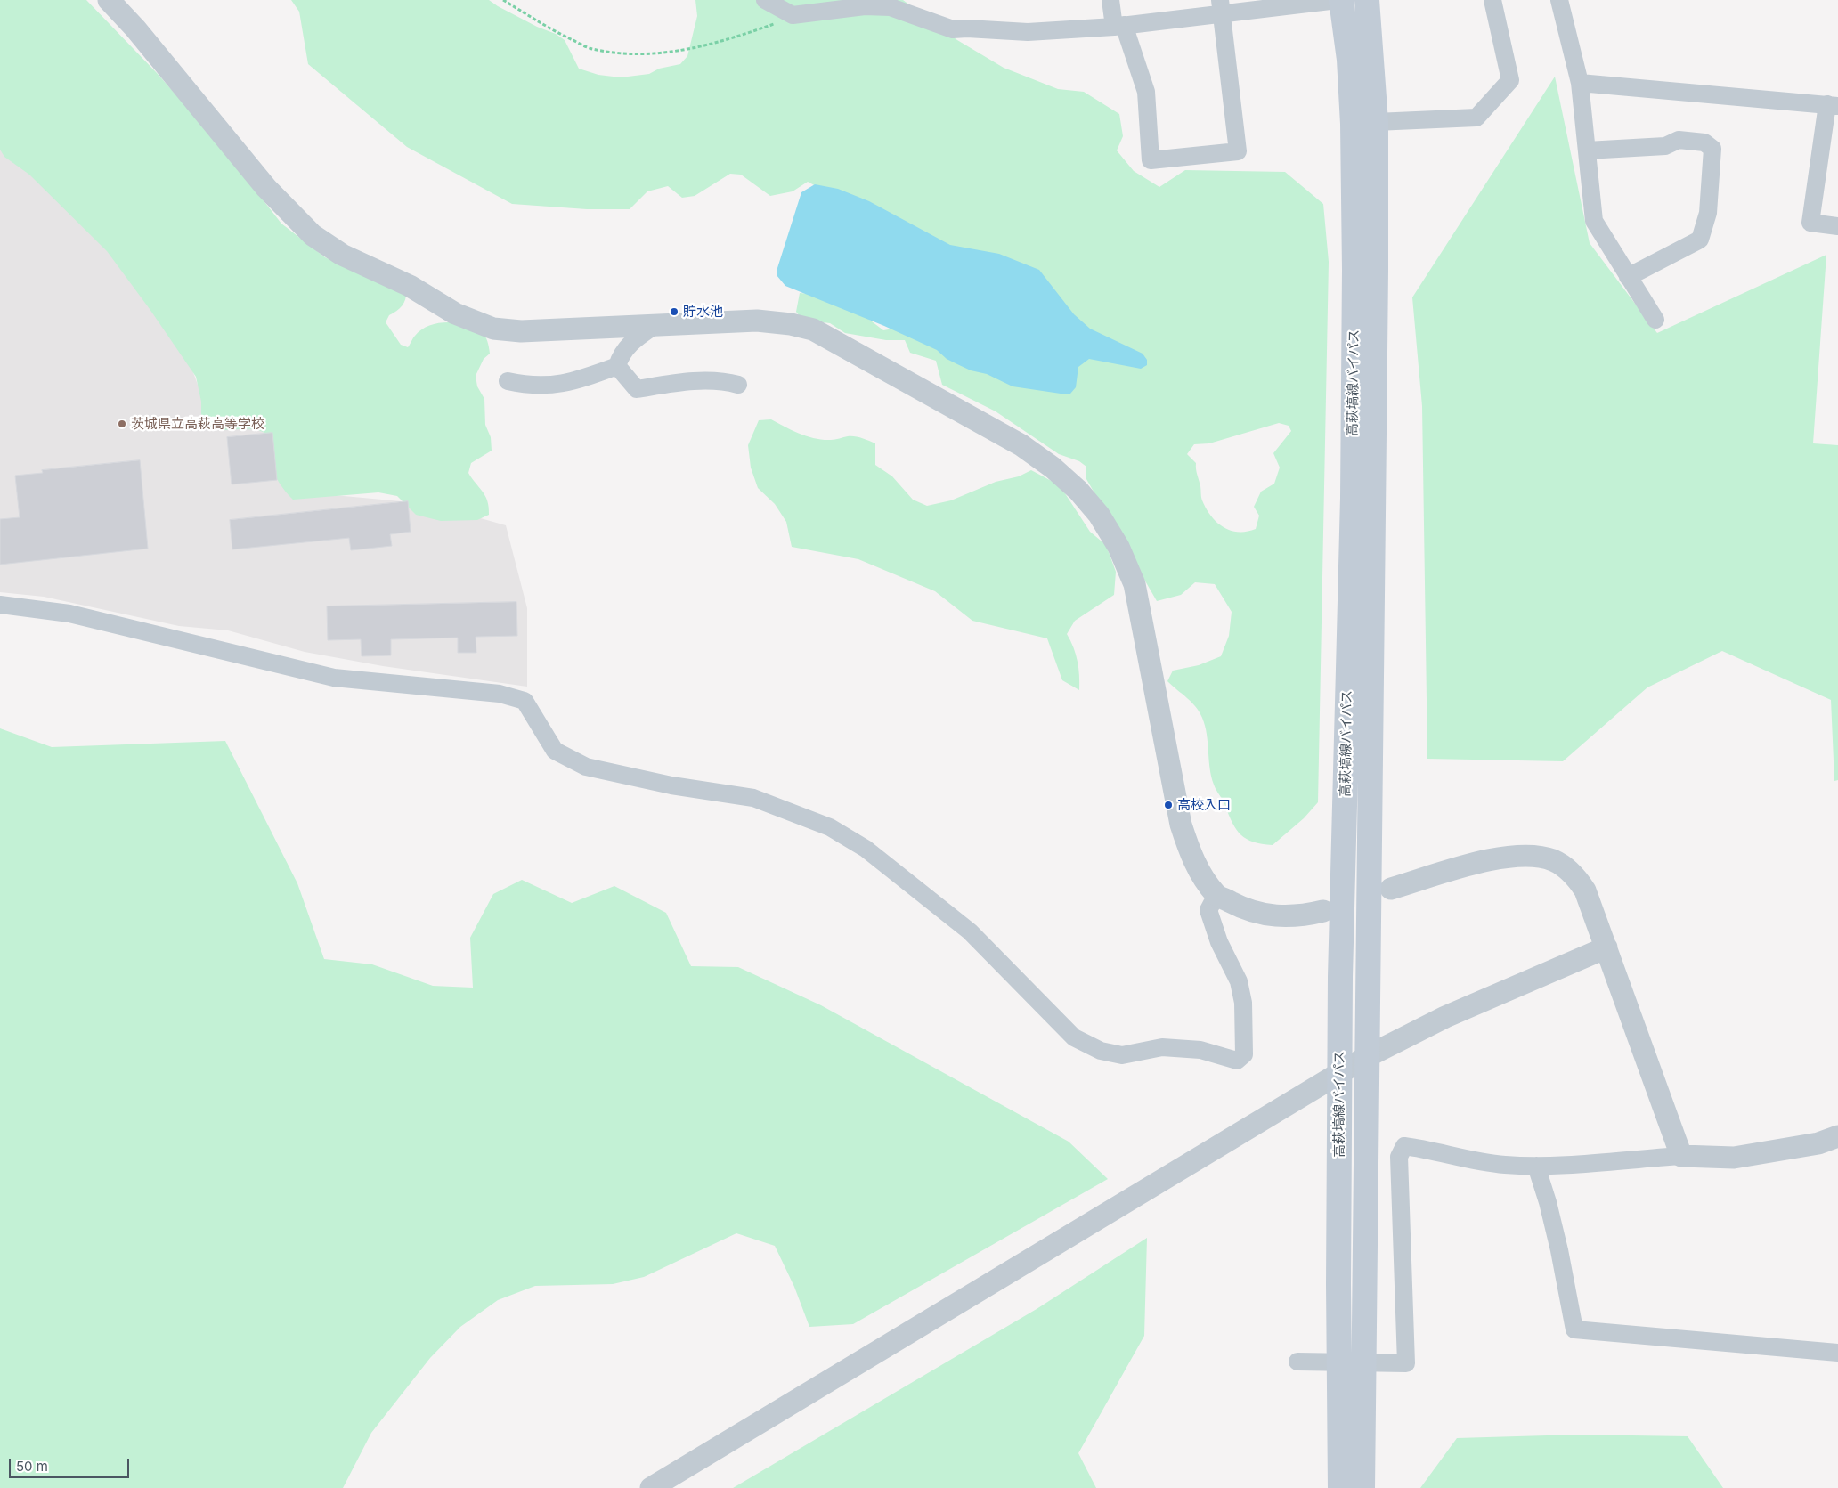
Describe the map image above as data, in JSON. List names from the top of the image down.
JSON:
{
  "streets": {
    "main road": ["高萩塙線バイパス"]
  },
  "places": ["貯水池", "茨城県立高萩高等学校", "高校入口"],
  "scale_bar": "50 m"
}
